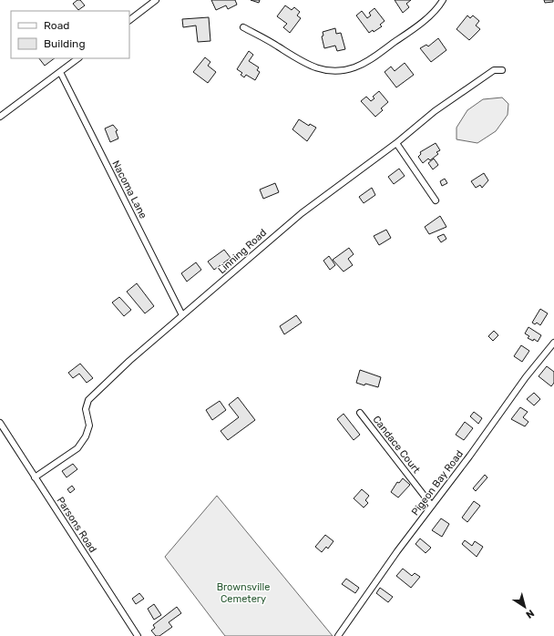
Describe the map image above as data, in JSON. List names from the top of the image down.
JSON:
{
  "streets": {
    "street": [
      "Nacoma Lane",
      "Linning Road",
      "Candace Court",
      "Pigeon Bay Road",
      "Parsons Road"
    ]
  },
  "crossings": [
    ["Nacoma Lane", "Linning Road"],
    ["Linning Road", "Parsons Road"],
    ["Candace Court", "Pigeon Bay Road"]
  ],
  "parks": ["Brownsville Cemetery"],
  "legend": ["Road", "Building"],
  "north": "bottom right"
}
